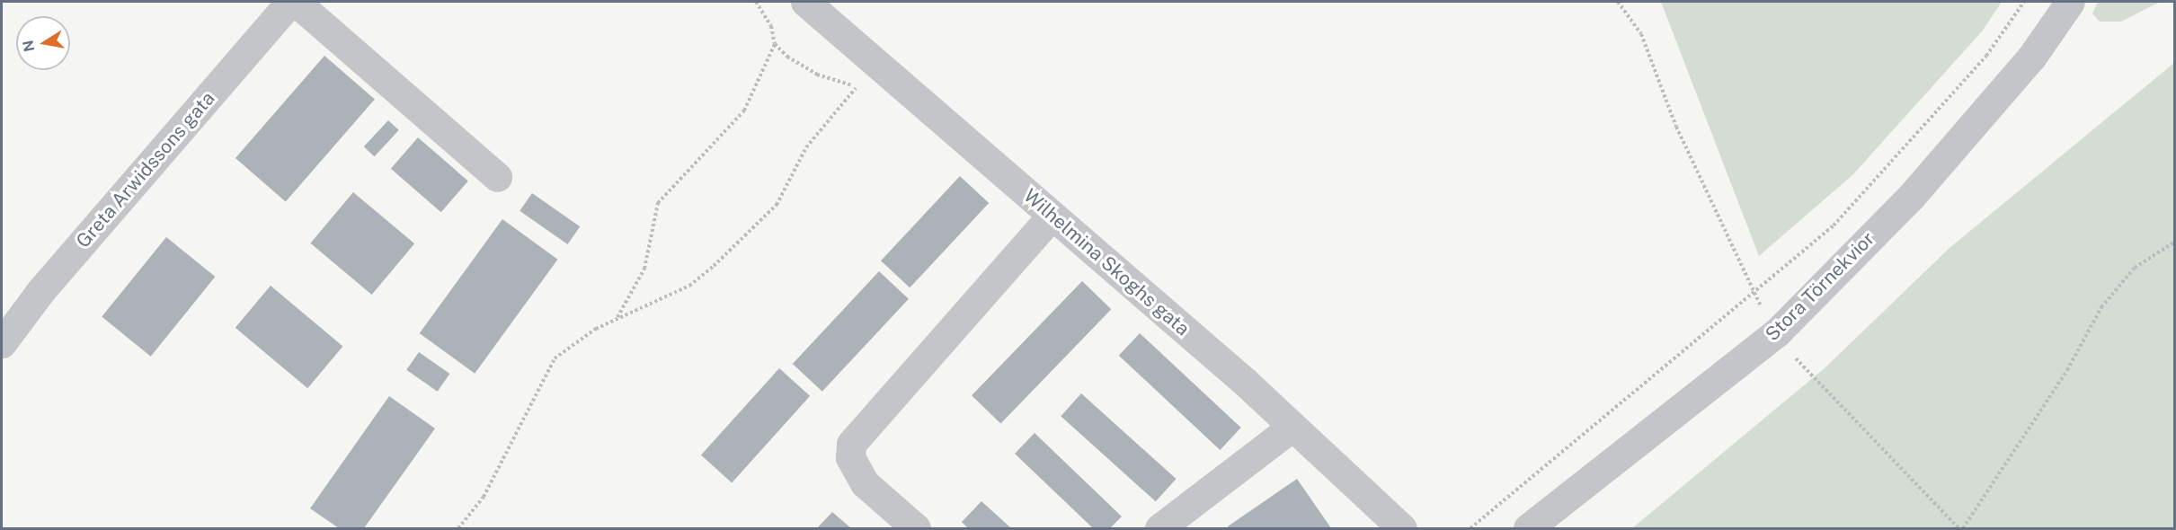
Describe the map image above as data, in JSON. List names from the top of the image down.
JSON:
{
  "streets": {
    "street": ["Greta Arwidssons gata", "Wilhelmina Skoghs gata", "Stora Törnekvior"]
  },
  "north": "left"
}
